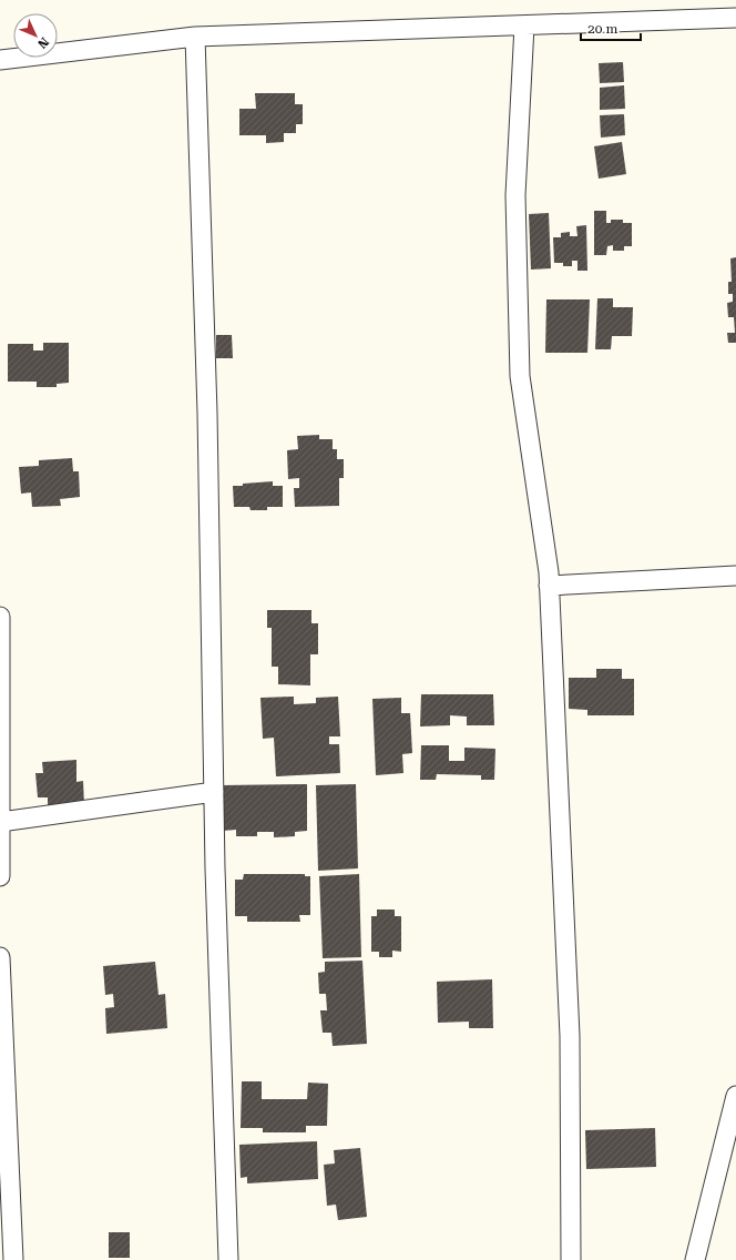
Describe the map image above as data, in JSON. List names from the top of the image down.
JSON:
{
  "scale_bar": "20 m",
  "north": "bottom right"
}
